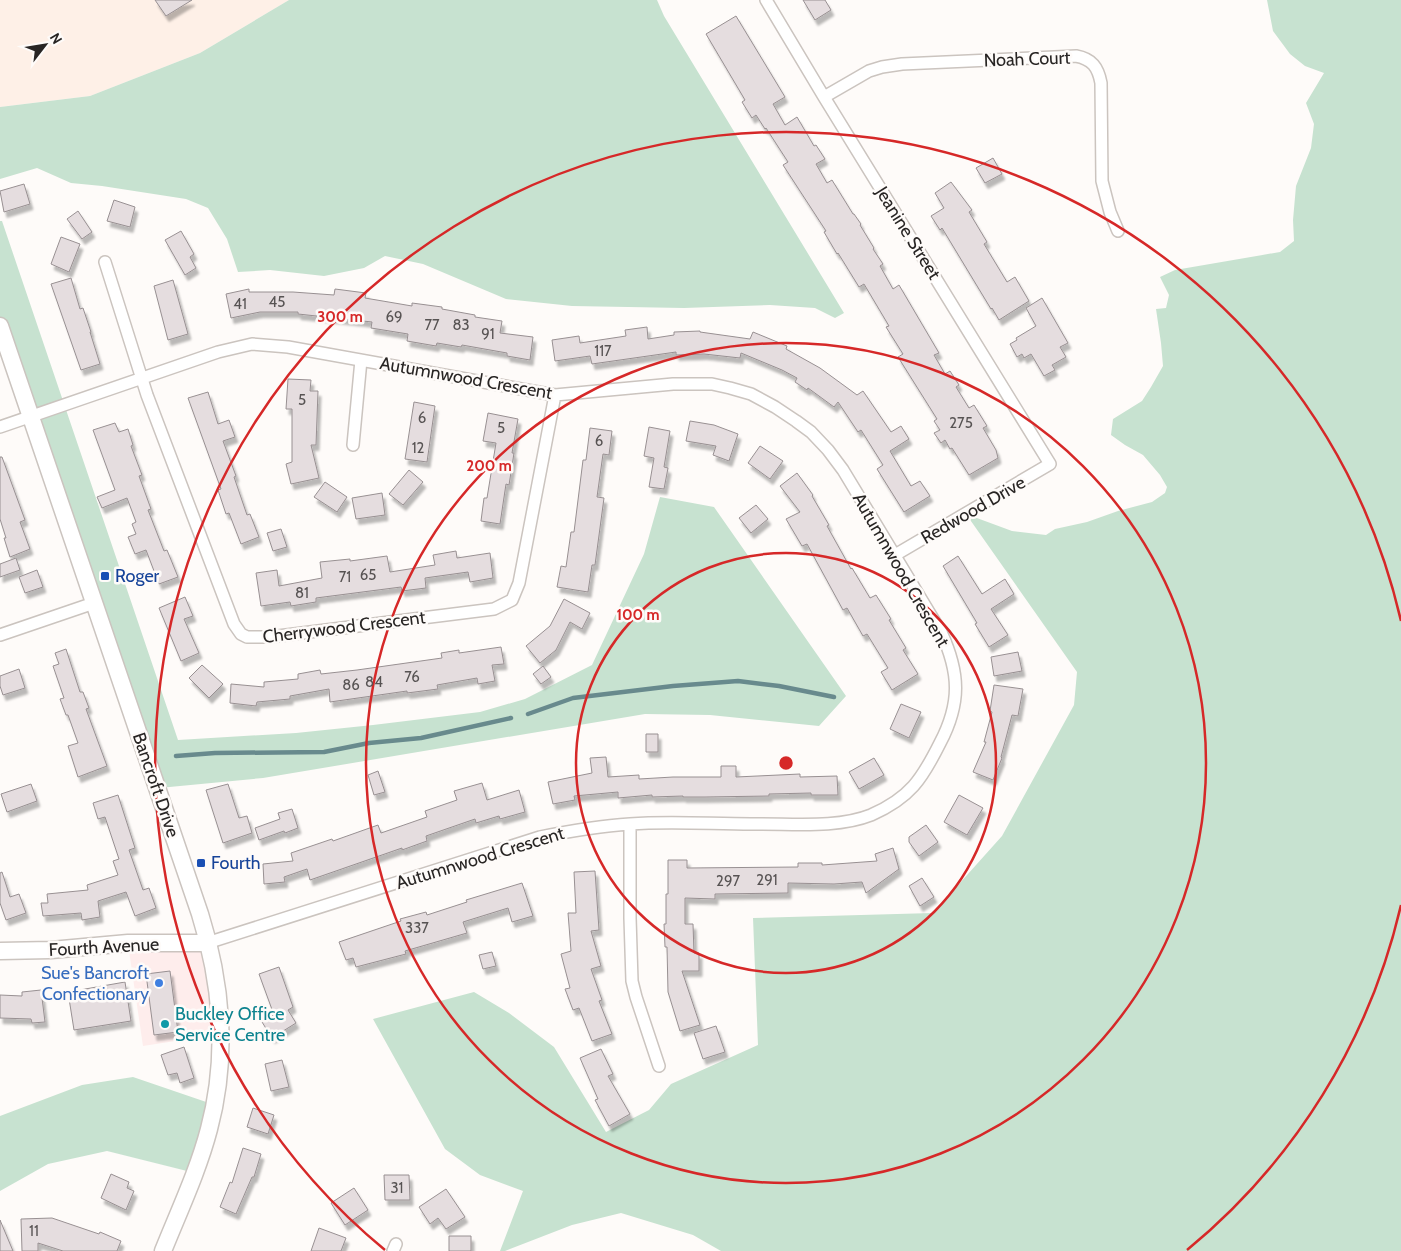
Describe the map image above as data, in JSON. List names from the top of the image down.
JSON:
{
  "streets": {
    "main road": ["Bancroft Drive", "Fourth Avenue"],
    "street": [
      "Noah Court",
      "Jeanine Street",
      "Autumnwood Crescent",
      "Redwood Drive",
      "Cherrywood Crescent"
    ]
  },
  "crossings": [
    ["Noah Court", "Jeanine Street"],
    ["Jeanine Street", "Redwood Drive"],
    ["Autumnwood Crescent", "Redwood Drive"],
    ["Autumnwood Crescent", "Cherrywood Crescent"],
    ["Autumnwood Crescent", "Bancroft Drive"],
    ["Autumnwood Crescent", "Fourth Avenue"],
    ["Bancroft Drive", "Fourth Avenue"]
  ],
  "places": {
    "transit": ["Roger", "Fourth"],
    "other": ["Sue's Bancroft Confectionary", "Buckley Office Service Centre"]
  },
  "house_numbers": [
    "45",
    "41",
    "69",
    "77",
    "83",
    "91",
    "117",
    "5",
    "6",
    "275",
    "5",
    "6",
    "12",
    "65",
    "71",
    "81",
    "76",
    "84",
    "86",
    "291",
    "297",
    "337",
    "31",
    "11"
  ],
  "north": "top right",
  "rings": ["300 m", "200 m", "100 m"]
}
